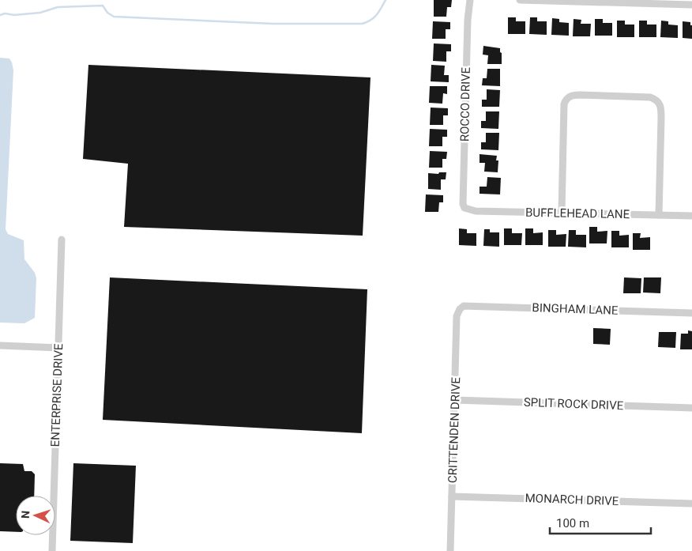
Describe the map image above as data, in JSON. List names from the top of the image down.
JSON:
{
  "streets": {
    "street": [
      "ROCCO DRIVE",
      "BUFFLEHEAD LANE",
      "BINGHAM LANE",
      "ENTERPRISE DRIVE",
      "SPLIT ROCK DRIVE",
      "CRITTENDEN DRIVE",
      "MONARCH DRIVE"
    ]
  },
  "crossings": [
    ["ROCCO DRIVE", "BUFFLEHEAD LANE"],
    ["BINGHAM LANE", "CRITTENDEN DRIVE"],
    ["SPLIT ROCK DRIVE", "CRITTENDEN DRIVE"],
    ["CRITTENDEN DRIVE", "MONARCH DRIVE"]
  ],
  "scale_bar": "100 m",
  "north": "left"
}
